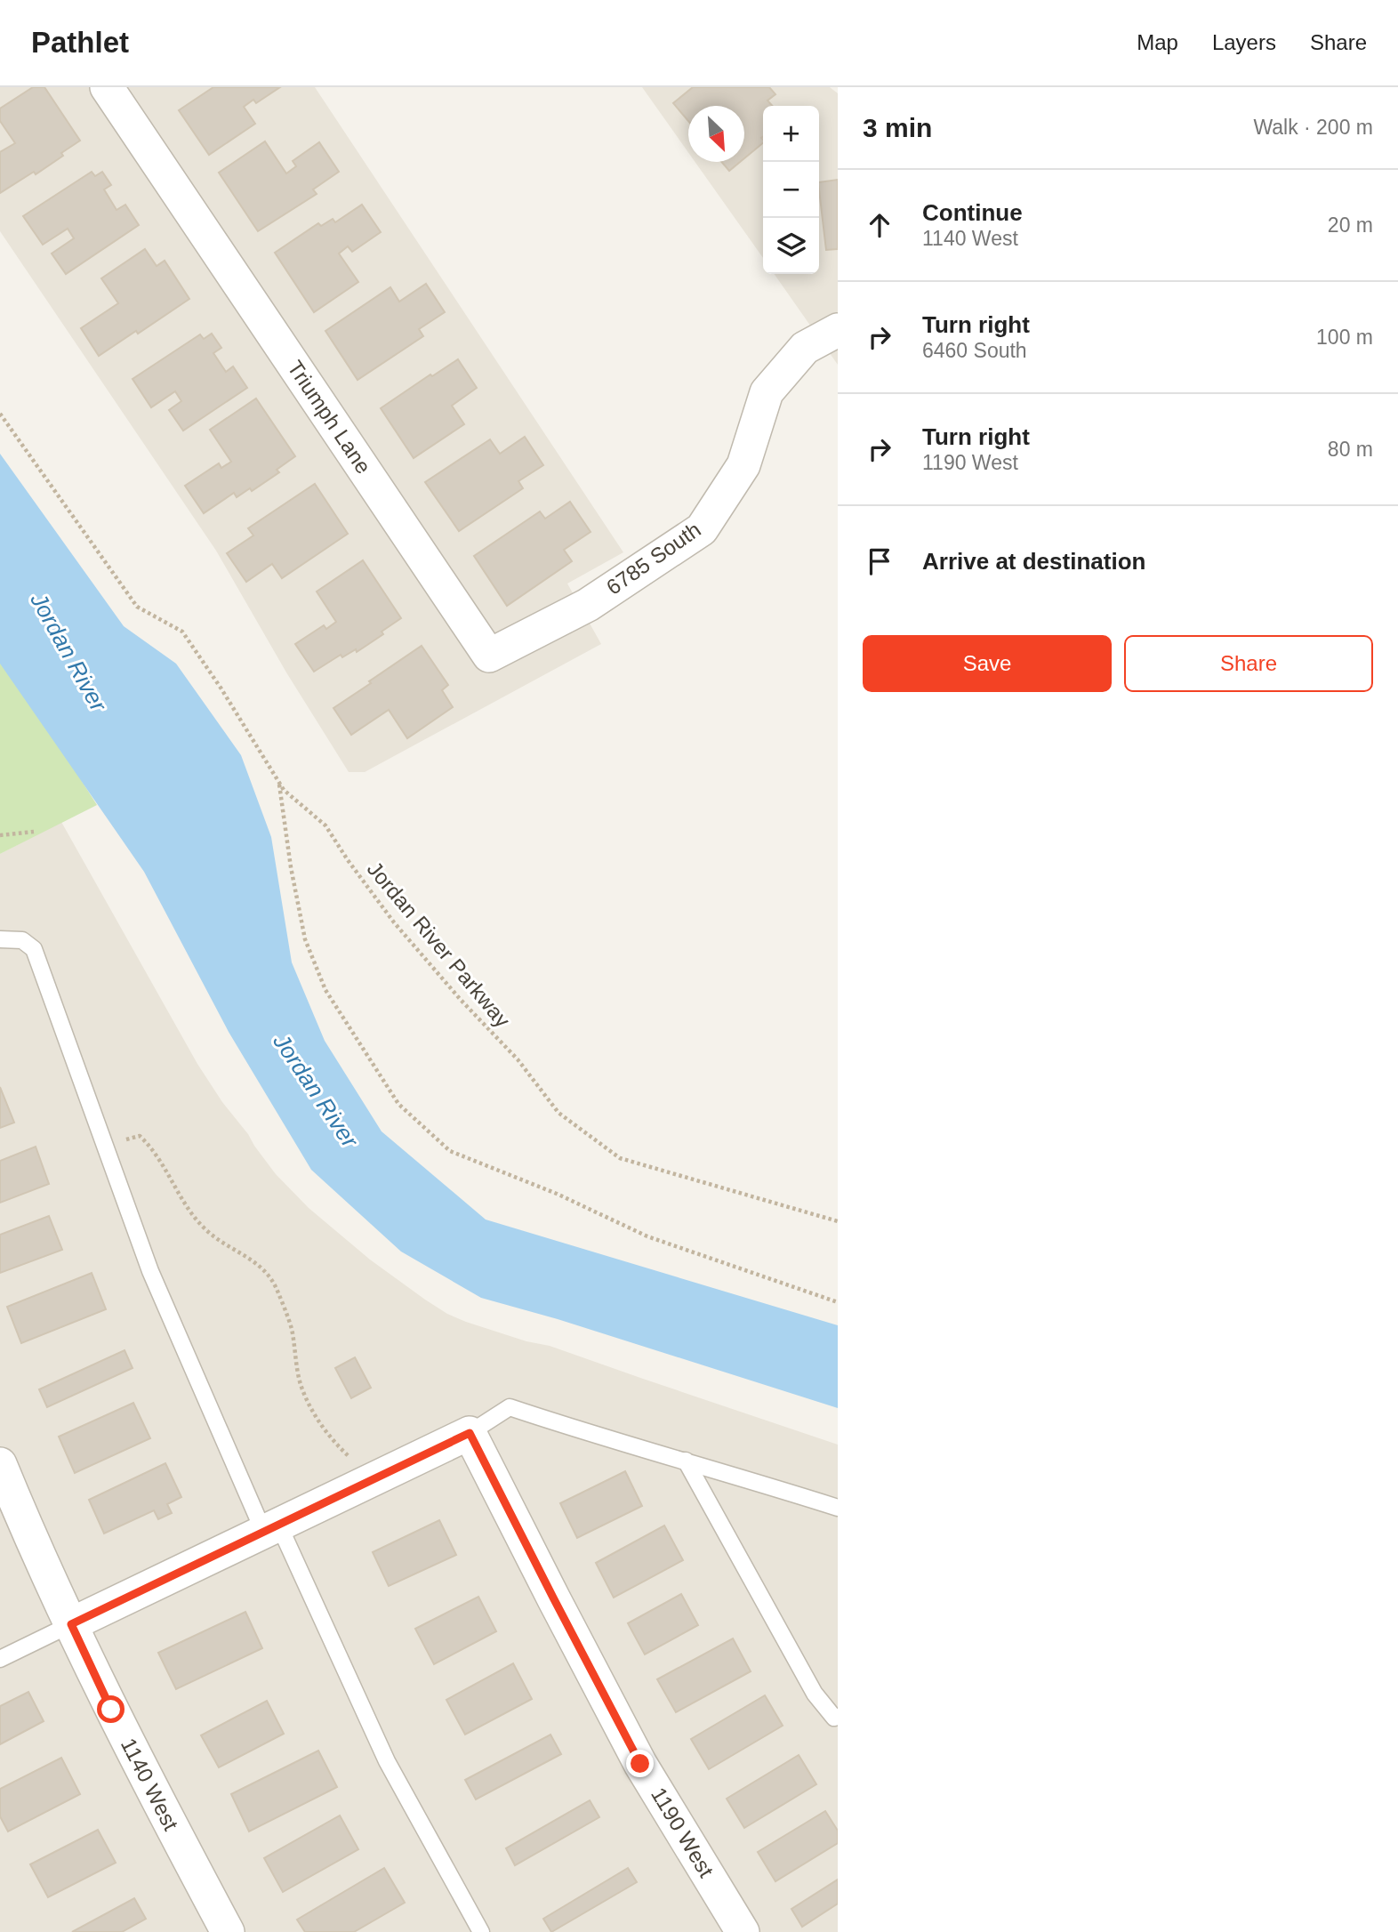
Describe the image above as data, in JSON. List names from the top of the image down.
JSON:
{
  "streets": {
    "street": [
      "Triumph Lane",
      "6785 South",
      "1140 West",
      "1190 West"
    ],
    "path": ["Jordan River Parkway"]
  },
  "crossings": [
    ["Triumph Lane", "6785 South"]
  ],
  "water": ["Jordan River"],
  "north": "bottom right",
  "page": {
    "header": "Pathlet",
    "nav": ["Map", "Layers", "Share"],
    "heading": ["3 min", "Walk · 200 m"],
    "map_buttons": ["+", "−"],
    "list": [
      ["Continue", "1140 West", "20 m"],
      ["Turn right", "6460 South", "100 m"],
      ["Turn right", "1190 West", "80 m"],
      "Arrive at destination"
    ],
    "buttons": ["Save", "Share"]
  }
}
